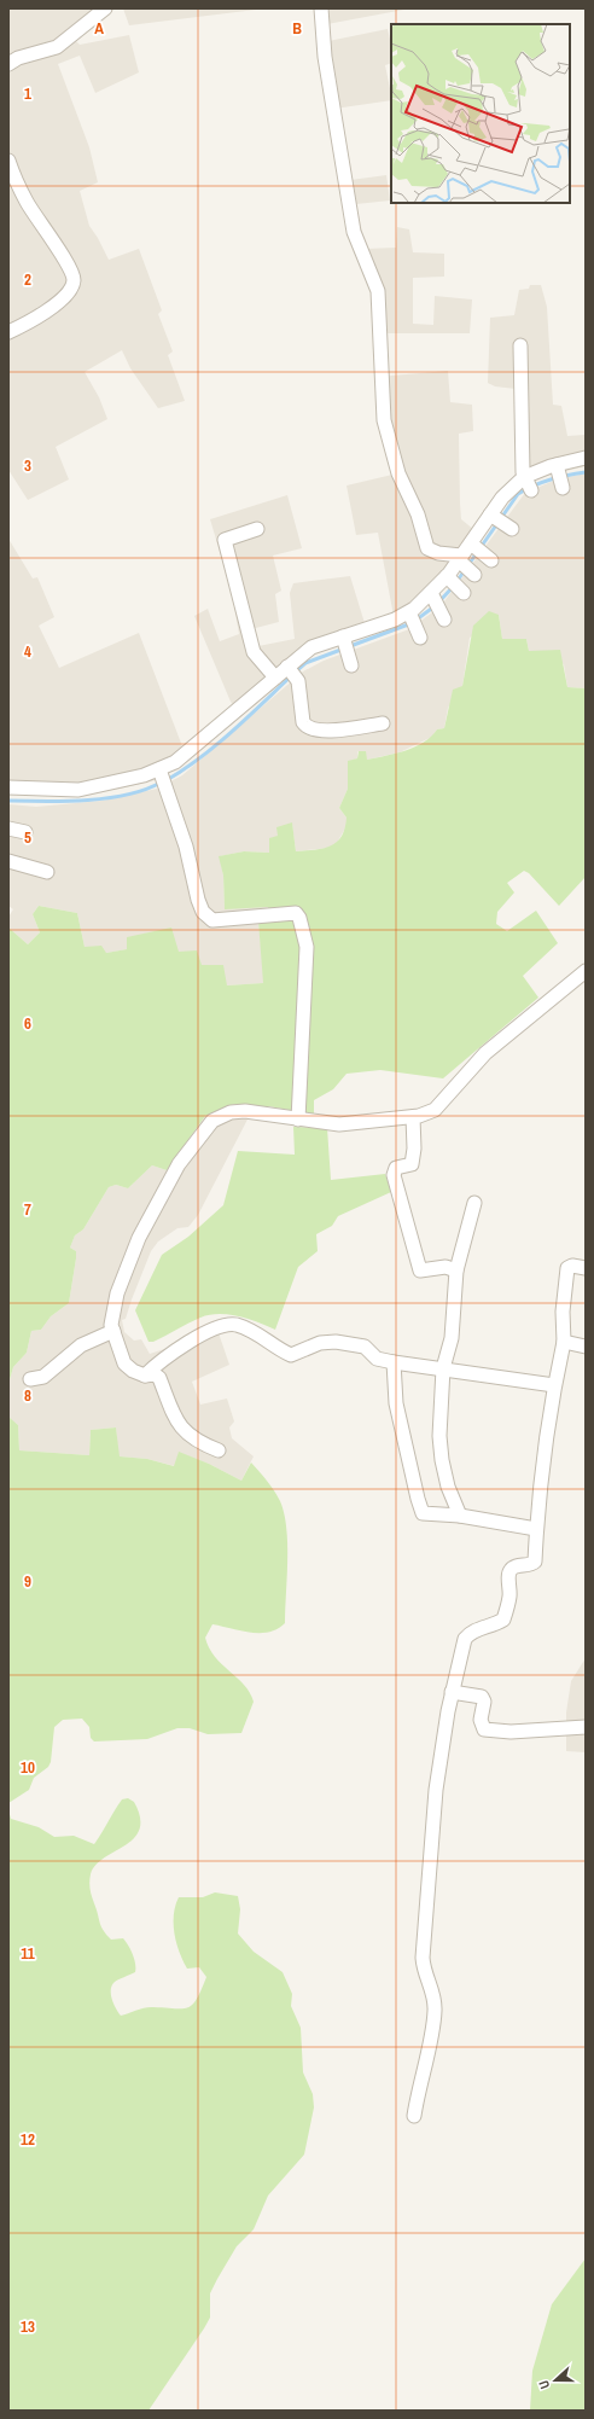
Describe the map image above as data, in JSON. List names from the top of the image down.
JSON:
{
  "north": "left",
  "grid": {
    "columns": ["A", "B"],
    "rows": [
      "1",
      "2",
      "3",
      "4",
      "5",
      "6",
      "7",
      "8",
      "9",
      "10",
      "11",
      "12",
      "13"
    ]
  }
}
